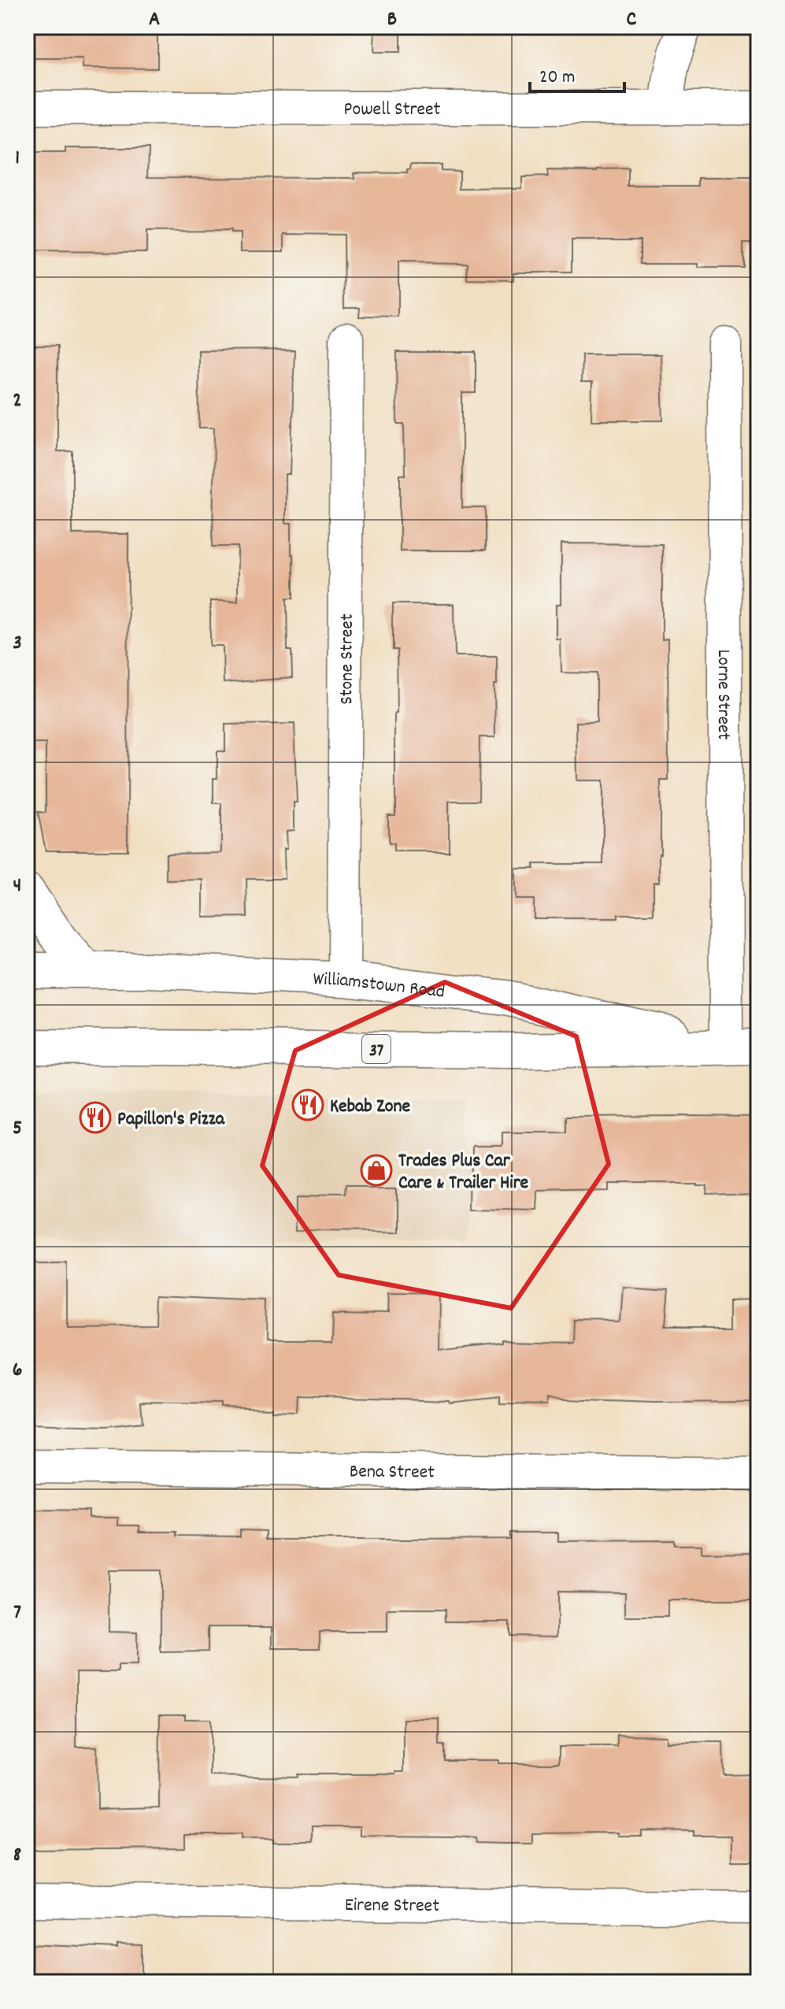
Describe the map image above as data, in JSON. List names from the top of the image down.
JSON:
{
  "streets": {
    "main road": ["Williamstown Road", "37"],
    "street": [
      "Powell Street",
      "Stone Street",
      "Lorne Street",
      "Bena Street",
      "Eirene Street"
    ]
  },
  "crossings": [
    ["Stone Street", "Williamstown Road"],
    ["Lorne Street", "Williamstown Road"],
    ["Lorne Street", "37"],
    ["Williamstown Road", "37"]
  ],
  "places": {
    "restaurant": ["Kebab Zone", "Papillon's Pizza"],
    "shop": ["Trades Plus Car Care & Trailer Hire"]
  },
  "scale_bar": "20 m",
  "grid": {
    "columns": ["A", "B", "C"],
    "rows": [
      "1",
      "2",
      "3",
      "4",
      "5",
      "6",
      "7",
      "8"
    ]
  }
}
